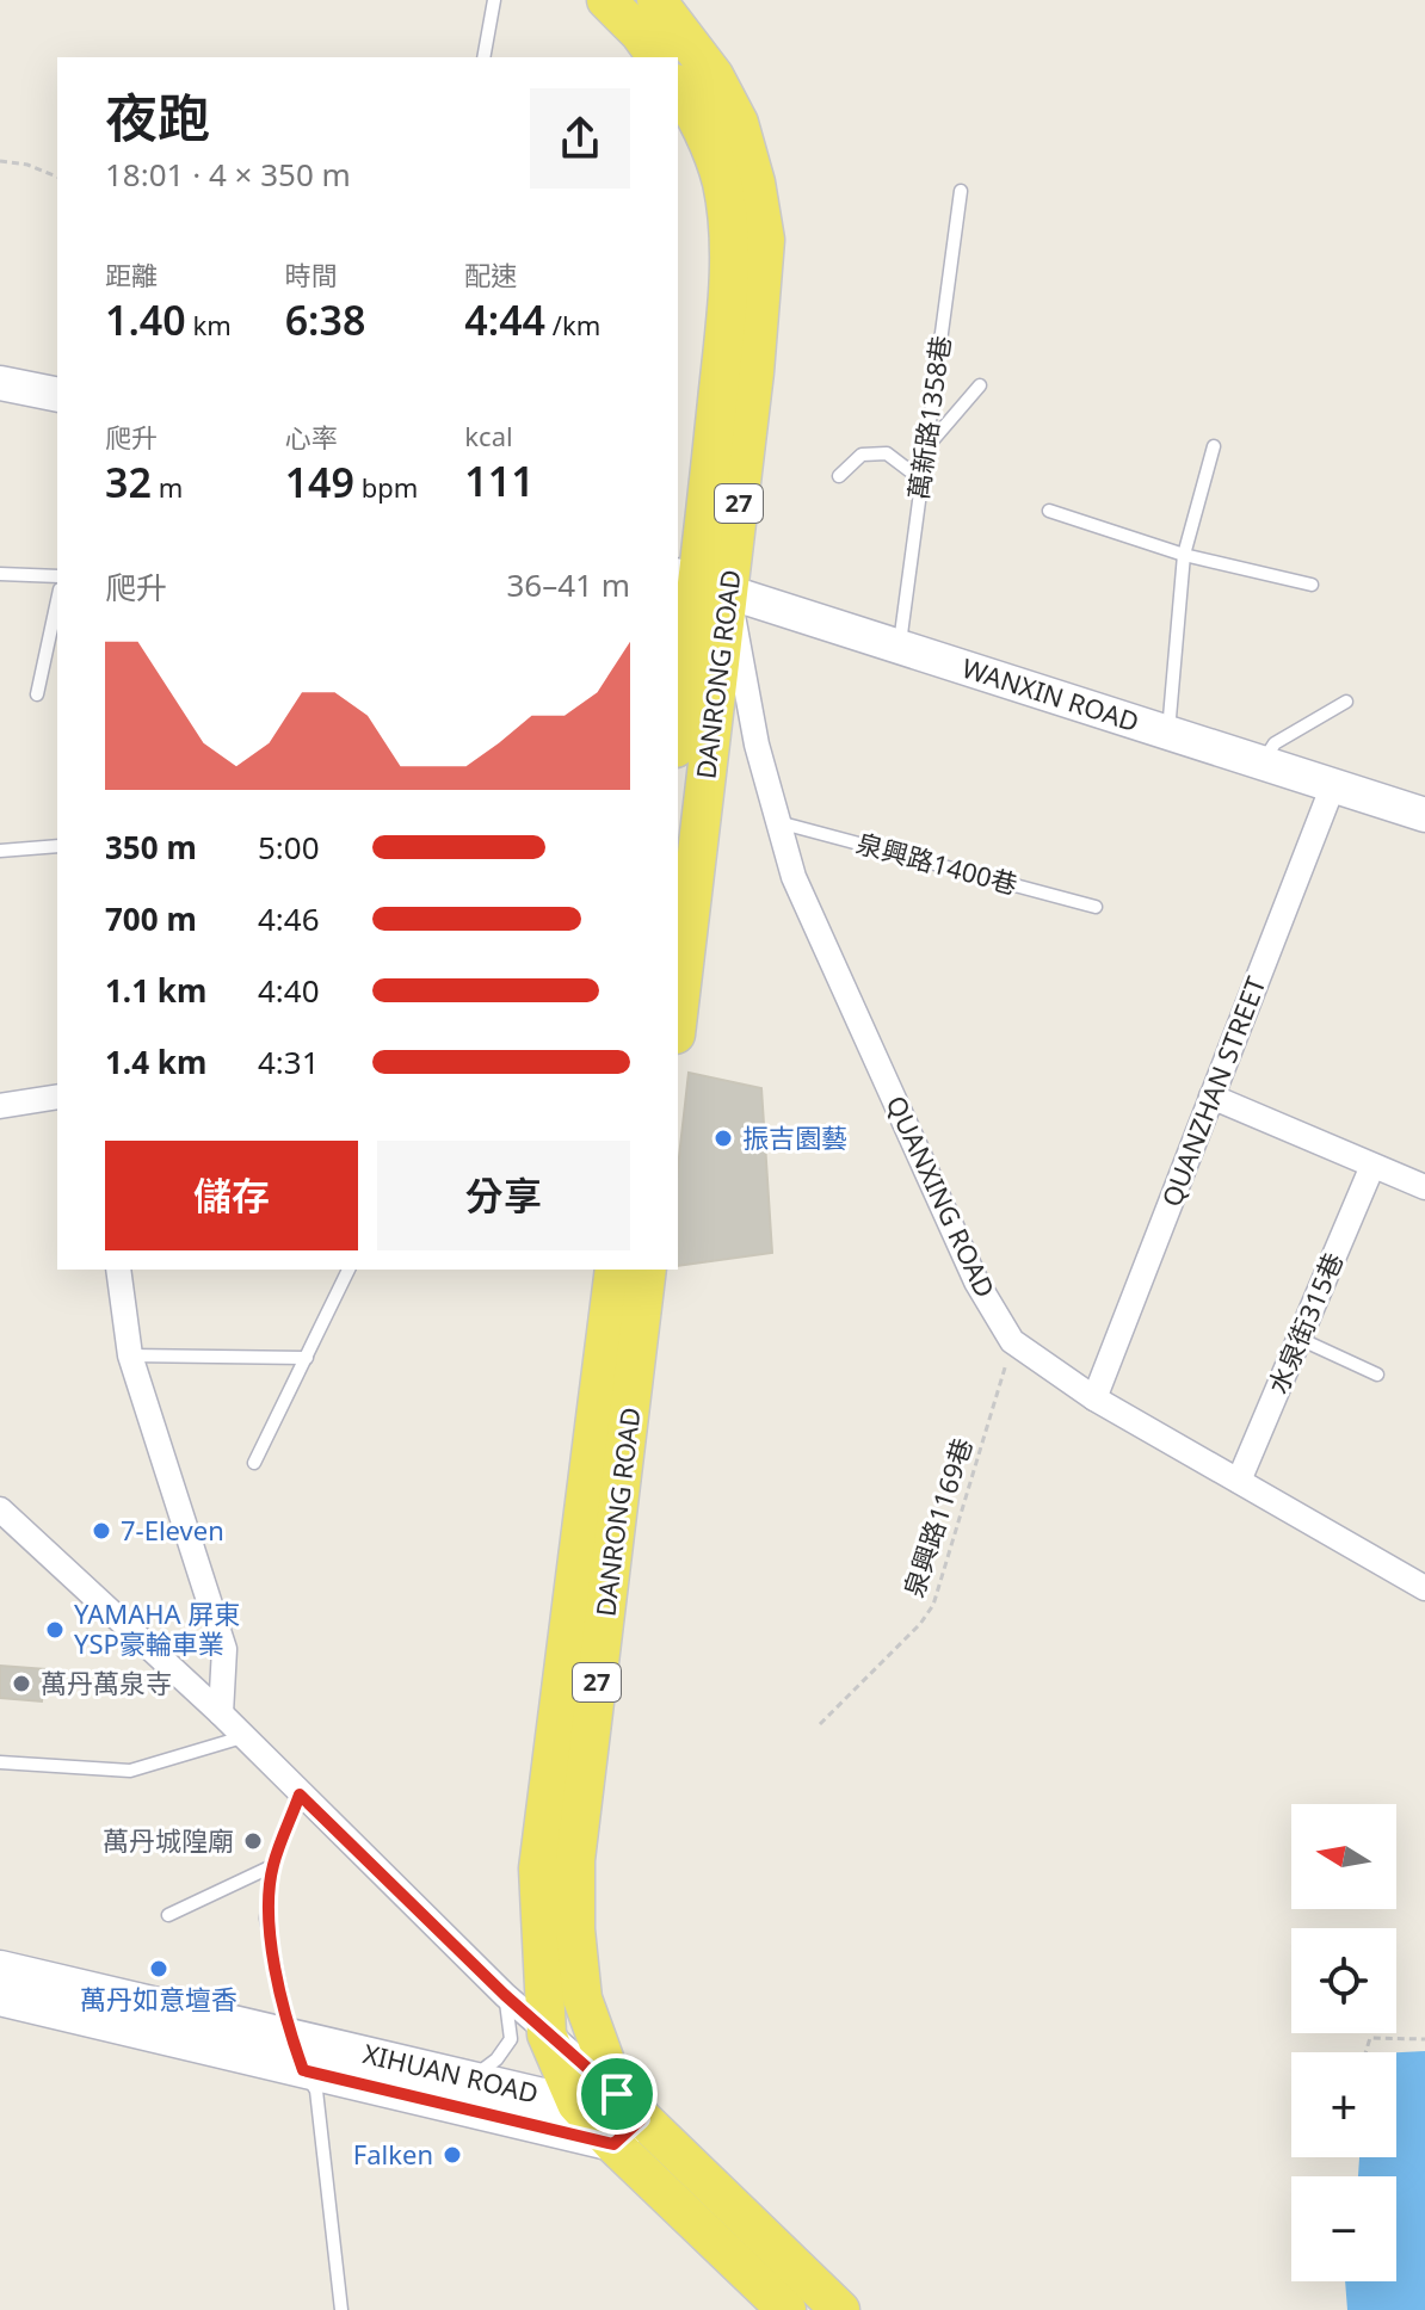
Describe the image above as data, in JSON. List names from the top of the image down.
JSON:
{
  "streets": {
    "main road": ["27", "DANRONG ROAD"],
    "street": [
      "WANXIN ROAD",
      "QUANZHAN STREET",
      "QUANXING ROAD",
      "水泉街315巷",
      "XIHUAN ROAD"
    ],
    "lane": ["萬新路1358巷", "泉興路1400巷"],
    "path": ["泉興路1169巷"]
  },
  "crossings": [
    ["萬新路1358巷", "WANXIN ROAD"],
    ["27", "DANRONG ROAD"],
    ["27", "XIHUAN ROAD"],
    ["DANRONG ROAD", "WANXIN ROAD"],
    ["DANRONG ROAD", "QUANXING ROAD"],
    ["DANRONG ROAD", "XIHUAN ROAD"],
    ["WANXIN ROAD", "QUANZHAN STREET"],
    ["WANXIN ROAD", "QUANXING ROAD"],
    ["泉興路1400巷", "QUANXING ROAD"],
    ["QUANZHAN STREET", "QUANXING ROAD"],
    ["QUANXING ROAD", "水泉街315巷"],
    ["QUANXING ROAD", "泉興路1169巷"]
  ],
  "places": [
    "振吉園藝",
    "7-Eleven",
    "YAMAHA 屏東 YSP豪輪車業",
    "萬丹萬泉寺",
    "萬丹城隍廟",
    "萬丹如意壇香",
    "Falken"
  ],
  "north": "left",
  "page": {
    "heading": ["夜跑", "18:01 · 4 × 350 m"],
    "stats": [
      ["距離", "1.40 km"],
      ["時間", "6:38"],
      ["配速", "4:44 /km"],
      ["爬升", "32 m"],
      ["心率", "149 bpm"],
      ["kcal", "111"]
    ],
    "chart": ["爬升", "36–41 m"],
    "list": [
      {
        "name": "350 m",
        "note": "5:00"
      },
      {
        "name": "700 m",
        "note": "4:46"
      },
      {
        "name": "1.1 km",
        "note": "4:40"
      },
      {
        "name": "1.4 km",
        "note": "4:31"
      }
    ],
    "buttons": ["儲存", "分享"],
    "map_buttons": ["+", "−"]
  }
}
